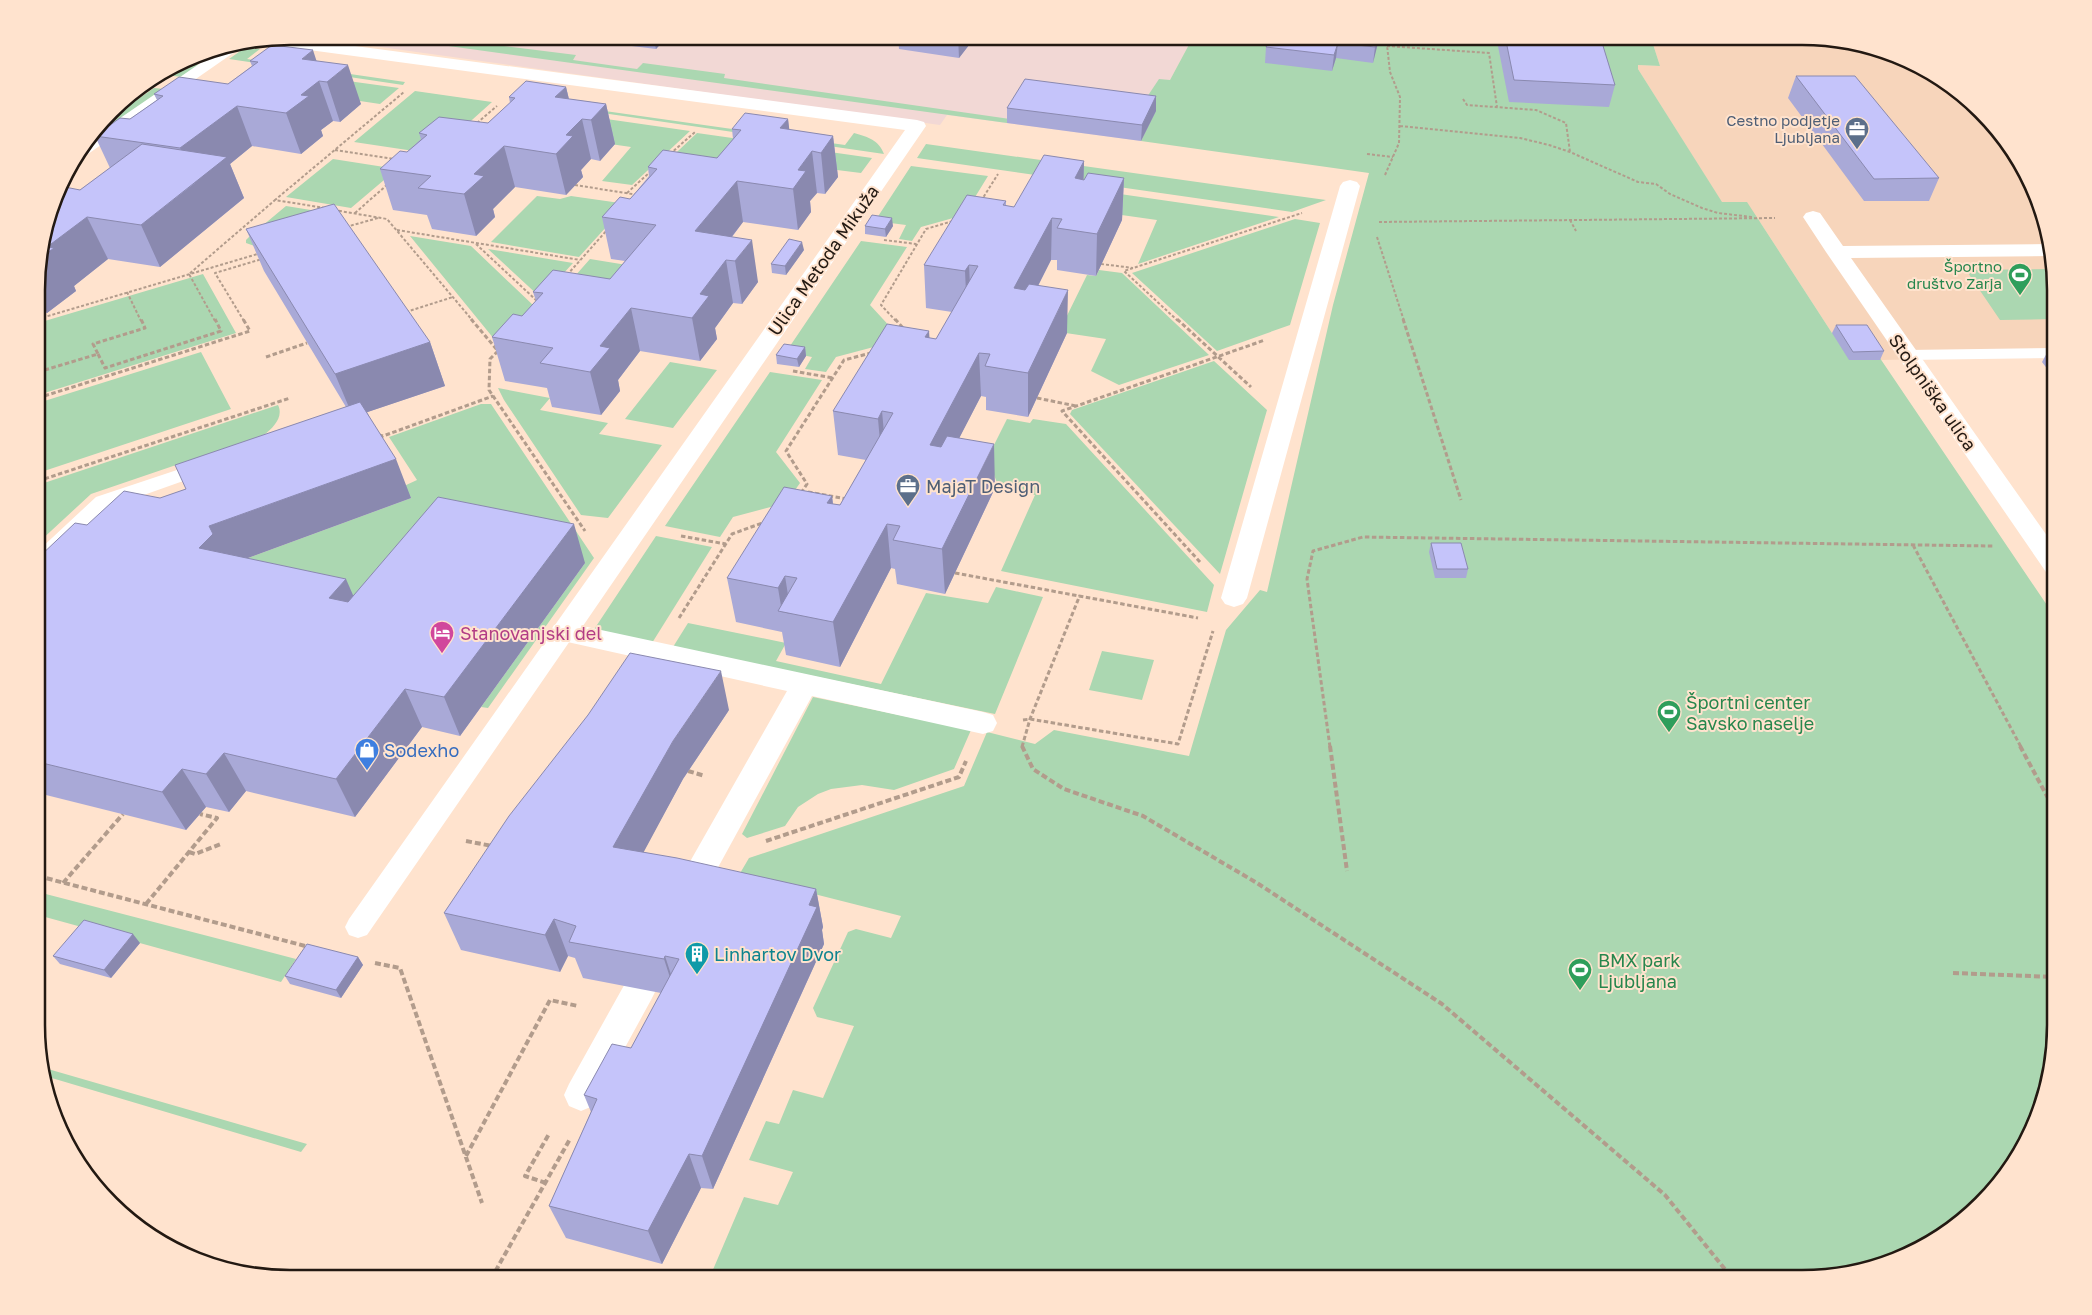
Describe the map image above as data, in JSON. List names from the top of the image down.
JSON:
{
  "streets": {
    "street": ["Ulica Metoda Mikuža", "Stolpniška ulica"]
  },
  "places": {
    "office": ["Cestno podjetje Ljubljana", "MajaT Design"],
    "sports": ["Športno društvo Zarja", "Športni center Savsko naselje", "BMX park Ljubljana"],
    "hotel": ["Stanovanjski del"],
    "shop": ["Sodexho"],
    "building": ["Linhartov Dvor"]
  }
}
